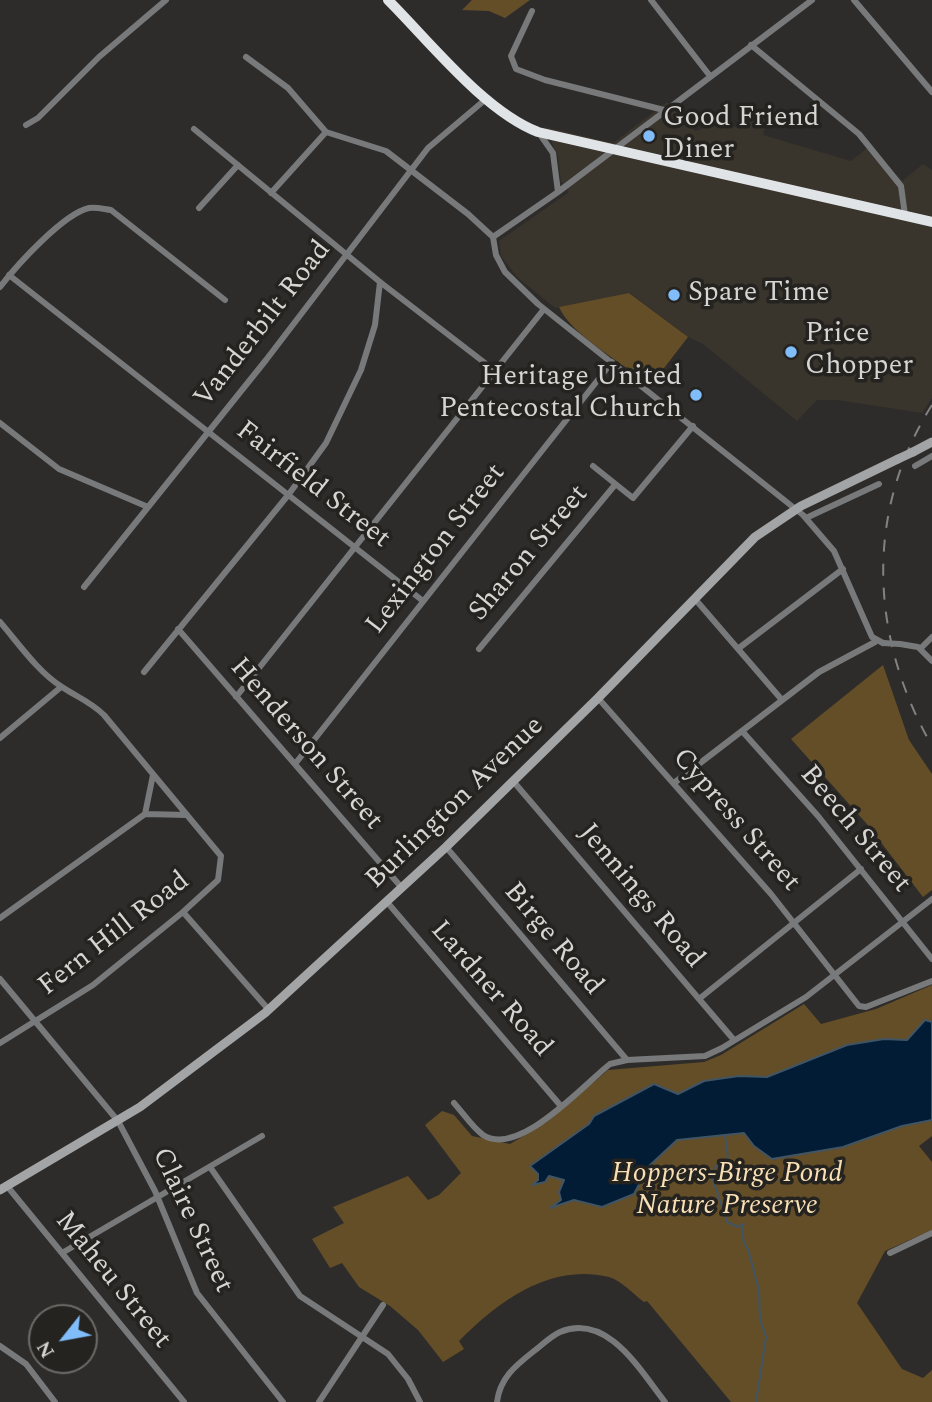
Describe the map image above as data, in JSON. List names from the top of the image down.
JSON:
{
  "streets": {
    "main road": ["Burlington Avenue"],
    "street": [
      "Vanderbilt Road",
      "Fairfield Street",
      "Lexington Street",
      "Sharon Street",
      "Henderson Street",
      "Cypress Street",
      "Beech Street",
      "Jennings Road",
      "Fern Hill Road",
      "Birge Road",
      "Lardner Road",
      "Claire Street",
      "Maheu Street"
    ]
  },
  "crossings": [
    ["Vanderbilt Road", "Fairfield Street"],
    ["Fairfield Street", "Lexington Street"],
    ["Lexington Street", "Henderson Street"],
    ["Henderson Street", "Burlington Avenue"],
    ["Burlington Avenue", "Cypress Street"],
    ["Burlington Avenue", "Jennings Road"],
    ["Burlington Avenue", "Birge Road"],
    ["Burlington Avenue", "Lardner Road"],
    ["Burlington Avenue", "Claire Street"],
    ["Burlington Avenue", "Maheu Street"],
    ["Fern Hill Road", "Claire Street"]
  ],
  "parks": ["Hoppers-Birge Pond Nature Preserve"],
  "places": [
    "Good Friend Diner",
    "Spare Time",
    "Price Chopper",
    "Heritage United Pentecostal Church"
  ],
  "north": "bottom left"
}
